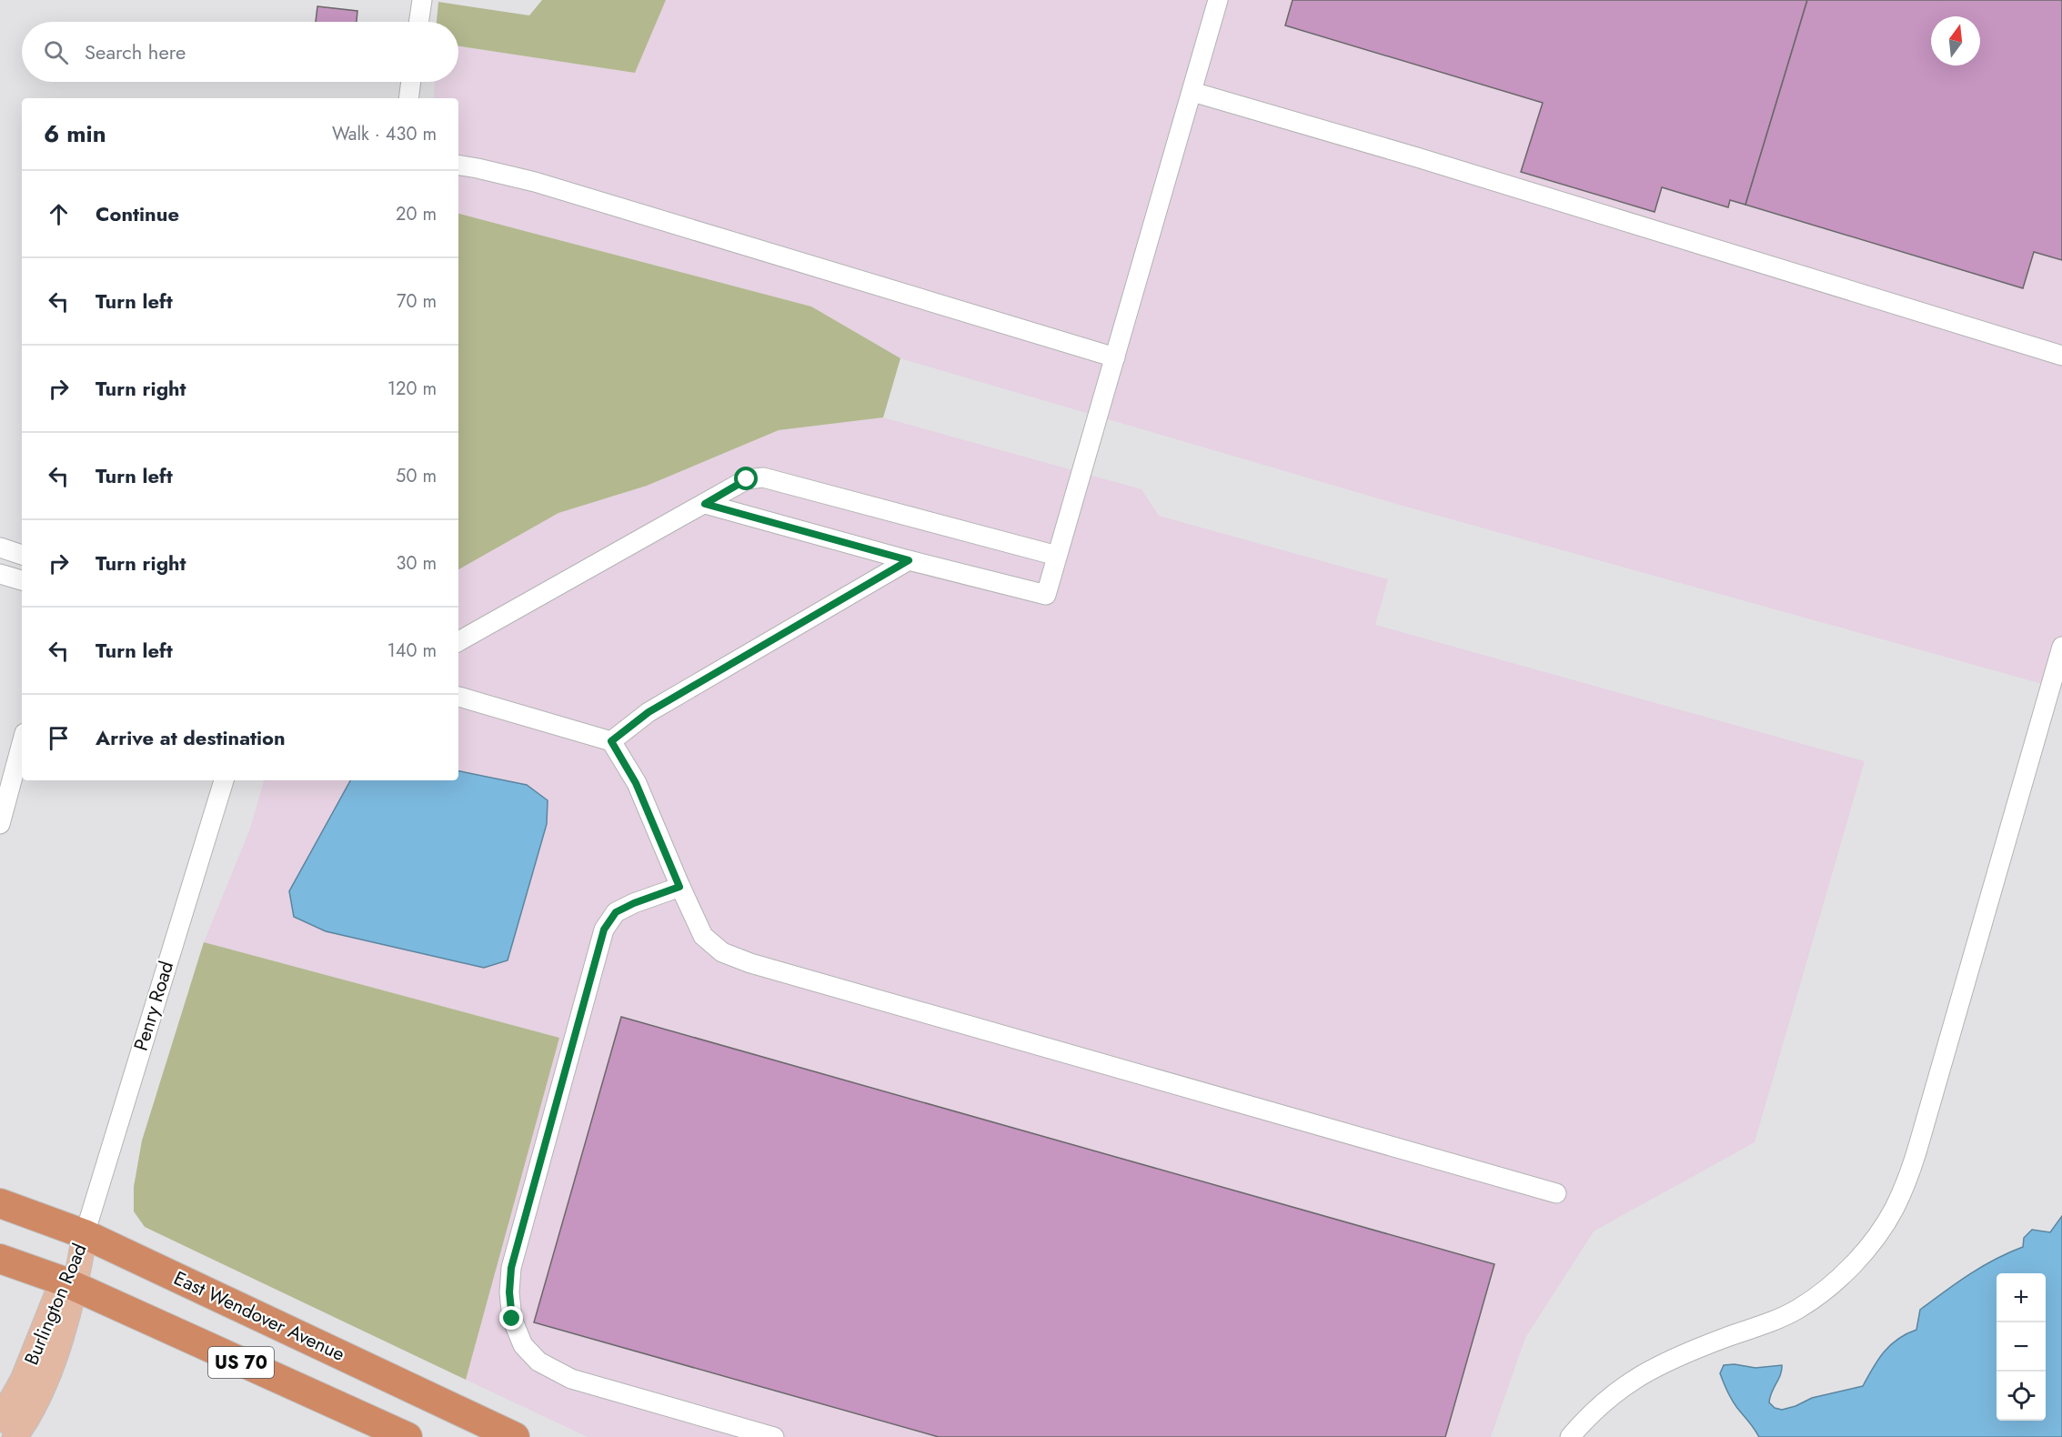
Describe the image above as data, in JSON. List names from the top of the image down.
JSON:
{
  "streets": {
    "highway": ["East Wendover Avenue", "US 70"],
    "main road": ["Burlington Road"],
    "street": ["Penry Road"]
  },
  "crossings": [
    ["Penry Road", "Burlington Road"],
    ["Penry Road", "East Wendover Avenue"],
    ["Burlington Road", "East Wendover Avenue"],
    ["Burlington Road", "US 70"]
  ],
  "north": "top",
  "page": {
    "search": "Search here",
    "heading": ["6 min", "Walk · 430 m"],
    "list": [
      ["Continue", "20 m"],
      ["Turn left", "70 m"],
      ["Turn right", "120 m"],
      ["Turn left", "50 m"],
      ["Turn right", "30 m"],
      ["Turn left", "140 m"],
      "Arrive at destination"
    ],
    "map_buttons": ["+", "−"]
  }
}
